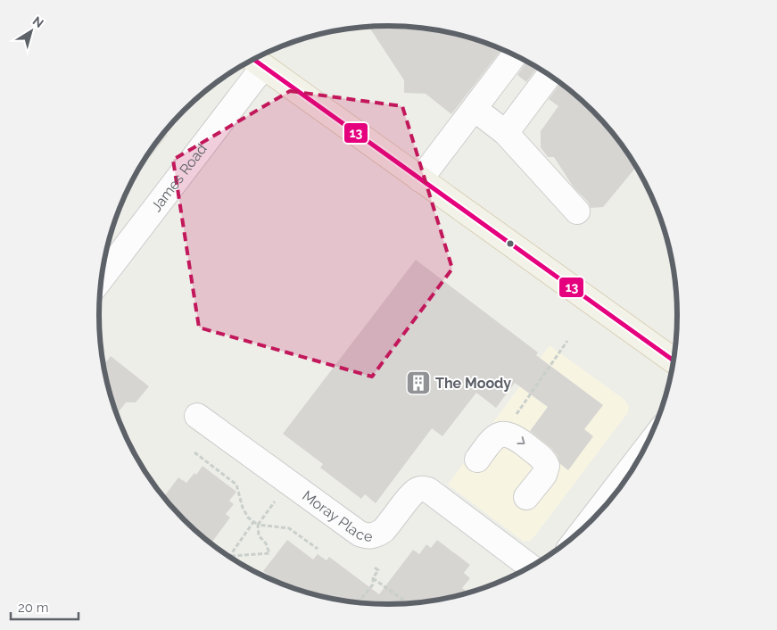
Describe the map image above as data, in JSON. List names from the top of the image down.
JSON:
{
  "streets": {
    "street": ["James Road", "Moray Place"]
  },
  "places": {
    "building": ["The Moody"]
  },
  "lines": ["transit line 13"],
  "scale_bar": "20 m",
  "north": "top right"
}
